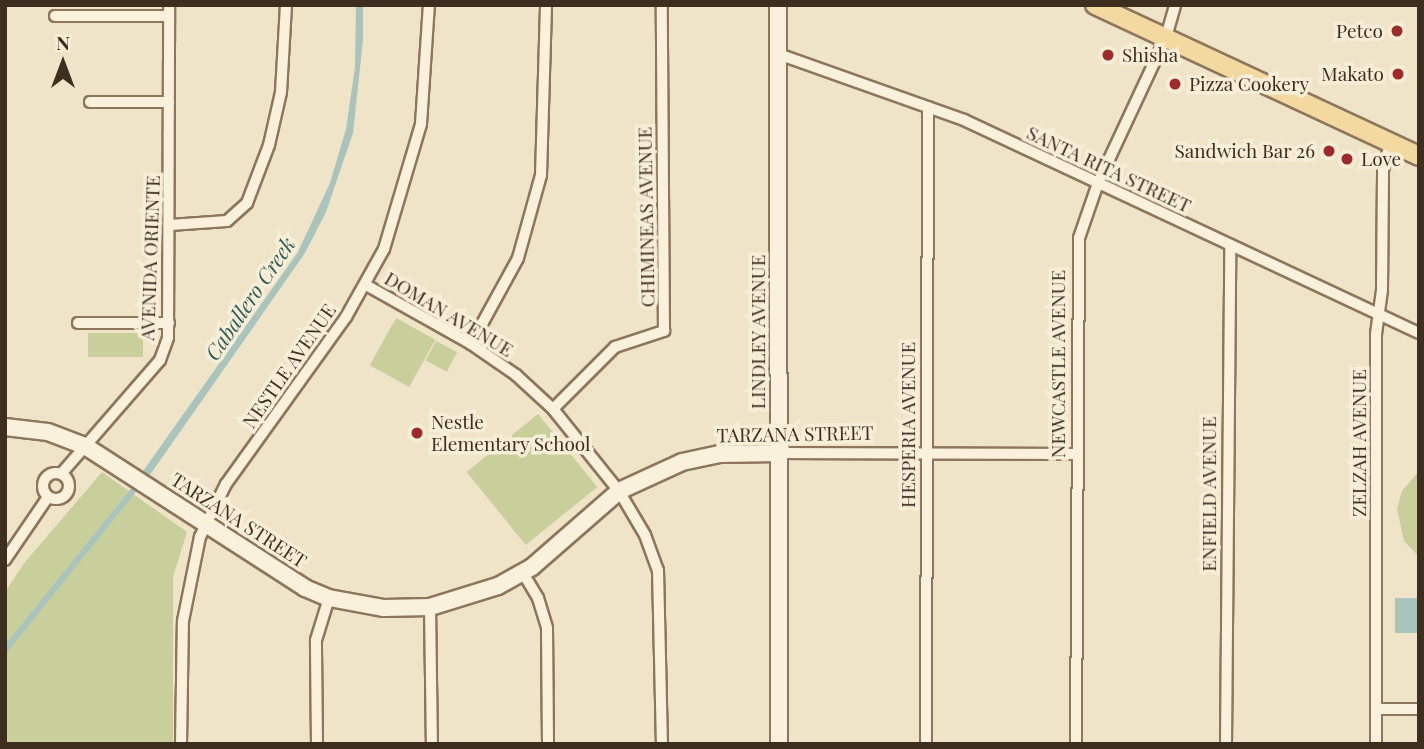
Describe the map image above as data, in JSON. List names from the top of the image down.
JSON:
{
  "streets": {
    "street": [
      "SANTA RITA STREET",
      "CHIMINEAS AVENUE",
      "AVENIDA ORIENTE",
      "DOMAN AVENUE",
      "LINDLEY AVENUE",
      "NEWCASTLE AVENUE",
      "NESTLE AVENUE",
      "HESPERIA AVENUE",
      "TARZANA STREET",
      "ZELZAH AVENUE",
      "ENFIELD AVENUE"
    ]
  },
  "crossings": [
    ["SANTA RITA STREET", "LINDLEY AVENUE"],
    ["SANTA RITA STREET", "NEWCASTLE AVENUE"],
    ["SANTA RITA STREET", "HESPERIA AVENUE"],
    ["SANTA RITA STREET", "ZELZAH AVENUE"],
    ["SANTA RITA STREET", "ENFIELD AVENUE"],
    ["CHIMINEAS AVENUE", "DOMAN AVENUE"],
    ["AVENIDA ORIENTE", "TARZANA STREET"],
    ["DOMAN AVENUE", "NESTLE AVENUE"],
    ["DOMAN AVENUE", "TARZANA STREET"],
    ["LINDLEY AVENUE", "TARZANA STREET"],
    ["NEWCASTLE AVENUE", "TARZANA STREET"],
    ["NESTLE AVENUE", "TARZANA STREET"],
    ["HESPERIA AVENUE", "TARZANA STREET"]
  ],
  "water": ["Caballero Creek"],
  "places": [
    "Petco",
    "Shisha",
    "Makato",
    "Pizza Cookery",
    "Sandwich Bar 26",
    "Love",
    "Nestle Elementary School"
  ],
  "north": "top"
}
